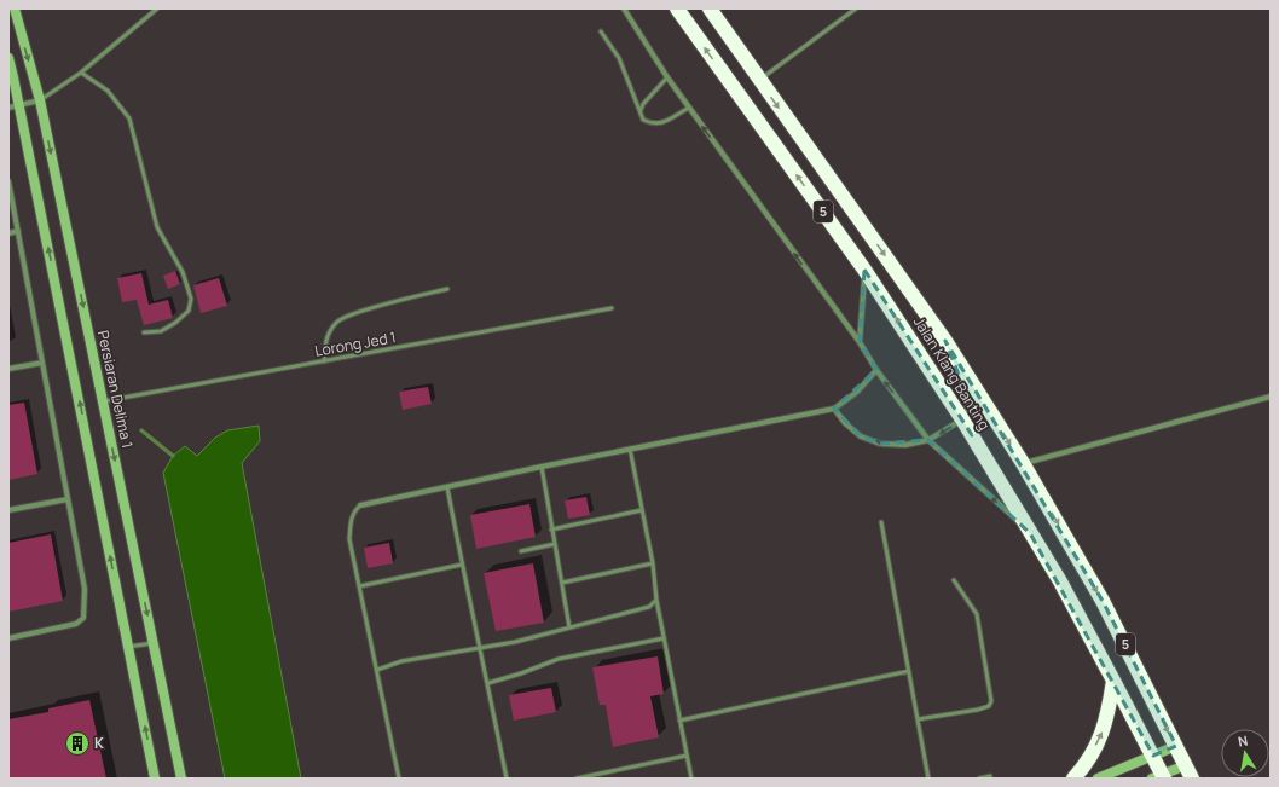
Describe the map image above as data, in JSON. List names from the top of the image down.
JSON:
{
  "streets": {
    "highway": ["5", "Jalan Klang Banting"],
    "street": ["Persiaran Delima 1"],
    "lane": ["Lorong Jed 1"]
  },
  "crossings": [
    ["Lorong Jed 1", "Persiaran Delima 1"]
  ],
  "places": {
    "building": ["K"]
  },
  "north": "top"
}
